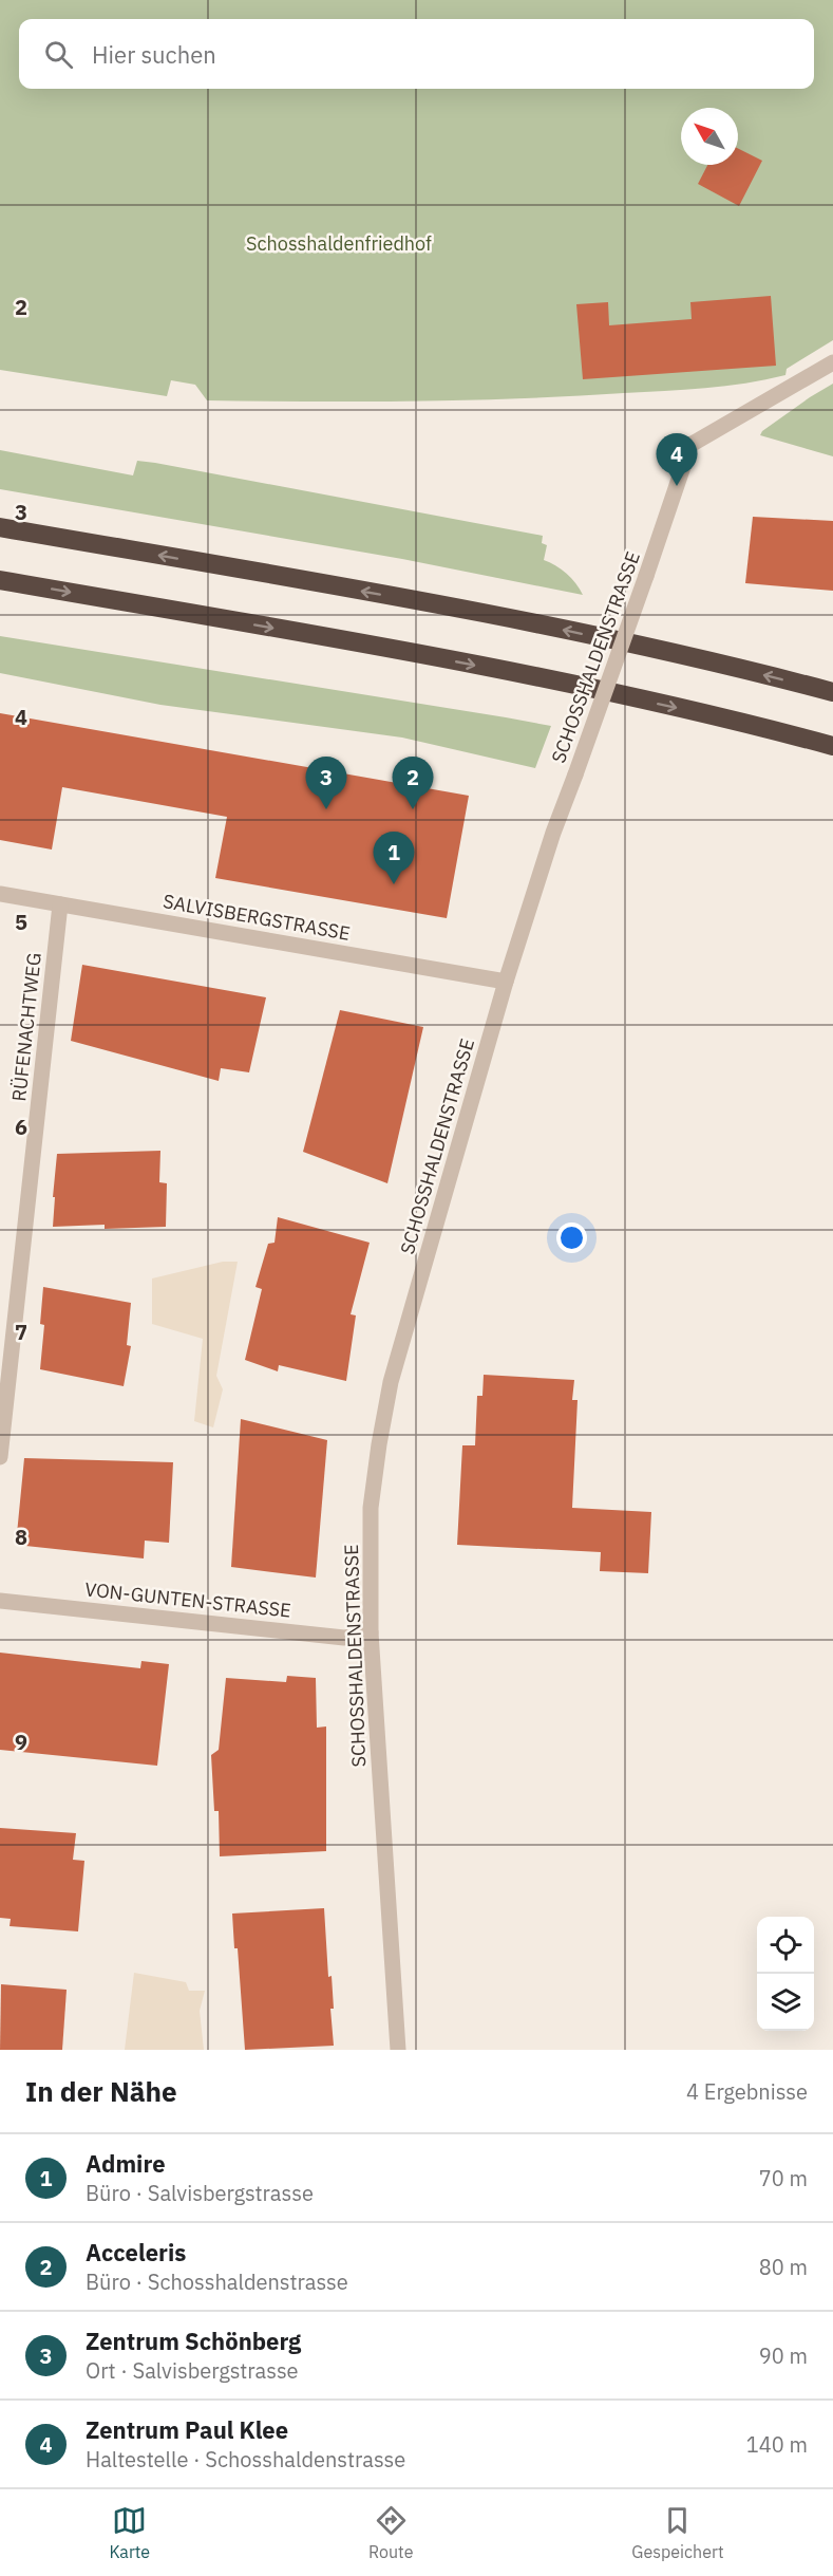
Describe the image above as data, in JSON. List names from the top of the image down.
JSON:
{
  "streets": {
    "street": [
      "SCHOSSHALDENSTRASSE",
      "SALVISBERGSTRASSE",
      "RÜFENACHTWEG",
      "VON-GUNTEN-STRASSE"
    ]
  },
  "crossings": [
    ["SCHOSSHALDENSTRASSE", "SALVISBERGSTRASSE"],
    ["SCHOSSHALDENSTRASSE", "VON-GUNTEN-STRASSE"],
    ["SALVISBERGSTRASSE", "RÜFENACHTWEG"]
  ],
  "parks": ["Schosshaldenfriedhof"],
  "north": "top left",
  "page": {
    "search": "Hier suchen",
    "pins": [
      "4",
      "2",
      "3",
      "1"
    ],
    "heading": ["In der Nähe", "4 Ergebnisse"],
    "list": [
      {
        "mark": "1",
        "name": "Admire",
        "note": "Büro · Salvisbergstrasse",
        "value": "70 m"
      },
      {
        "mark": "2",
        "name": "Acceleris",
        "note": "Büro · Schosshaldenstrasse",
        "value": "80 m"
      },
      {
        "mark": "3",
        "name": "Zentrum Schönberg",
        "note": "Ort · Salvisbergstrasse",
        "value": "90 m"
      },
      {
        "mark": "4",
        "name": "Zentrum Paul Klee",
        "note": "Haltestelle · Schosshaldenstrasse",
        "value": "140 m"
      }
    ],
    "nav": ["Karte", "Route", "Gespeichert"]
  },
  "grid": {
    "rows": [
      "2",
      "3",
      "4",
      "5",
      "6",
      "7",
      "8",
      "9"
    ]
  }
}
